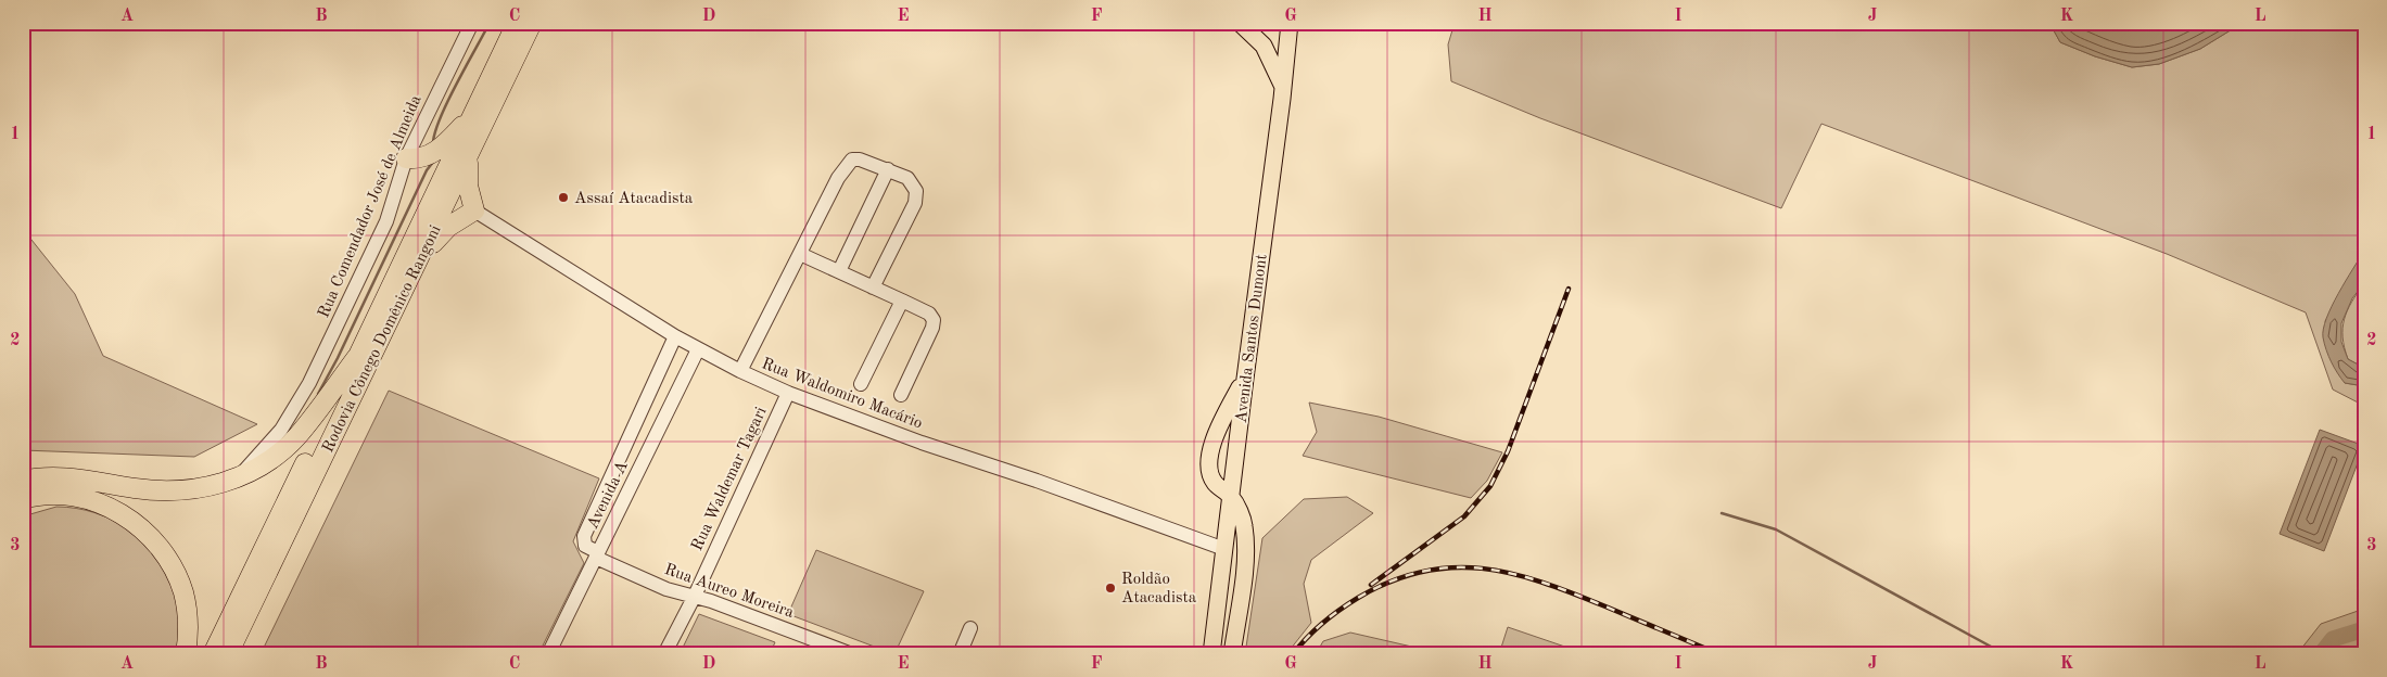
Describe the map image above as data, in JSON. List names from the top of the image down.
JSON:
{
  "streets": {
    "highway": ["Rodovia Cônego Domênico Rangoni"],
    "main road": ["Avenida Santos Dumont"],
    "street": [
      "Rua Comendador José de Almeida",
      "Rua Waldomiro Macário",
      "Rua Waldemar Tagari",
      "Avenida A",
      "Rua Aureo Moreira"
    ]
  },
  "crossings": [
    ["Avenida Santos Dumont", "Rua Waldomiro Macário"],
    ["Rua Waldomiro Macário", "Rua Waldemar Tagari"],
    ["Rua Waldomiro Macário", "Avenida A"],
    ["Rua Waldemar Tagari", "Rua Aureo Moreira"],
    ["Avenida A", "Rua Aureo Moreira"]
  ],
  "places": ["Assaí Atacadista", "Roldão Atacadista"],
  "grid": {
    "columns": [
      "A",
      "B",
      "C",
      "D",
      "E",
      "F",
      "G",
      "H",
      "I",
      "J",
      "K",
      "L"
    ],
    "rows": ["1", "2", "3"]
  }
}
